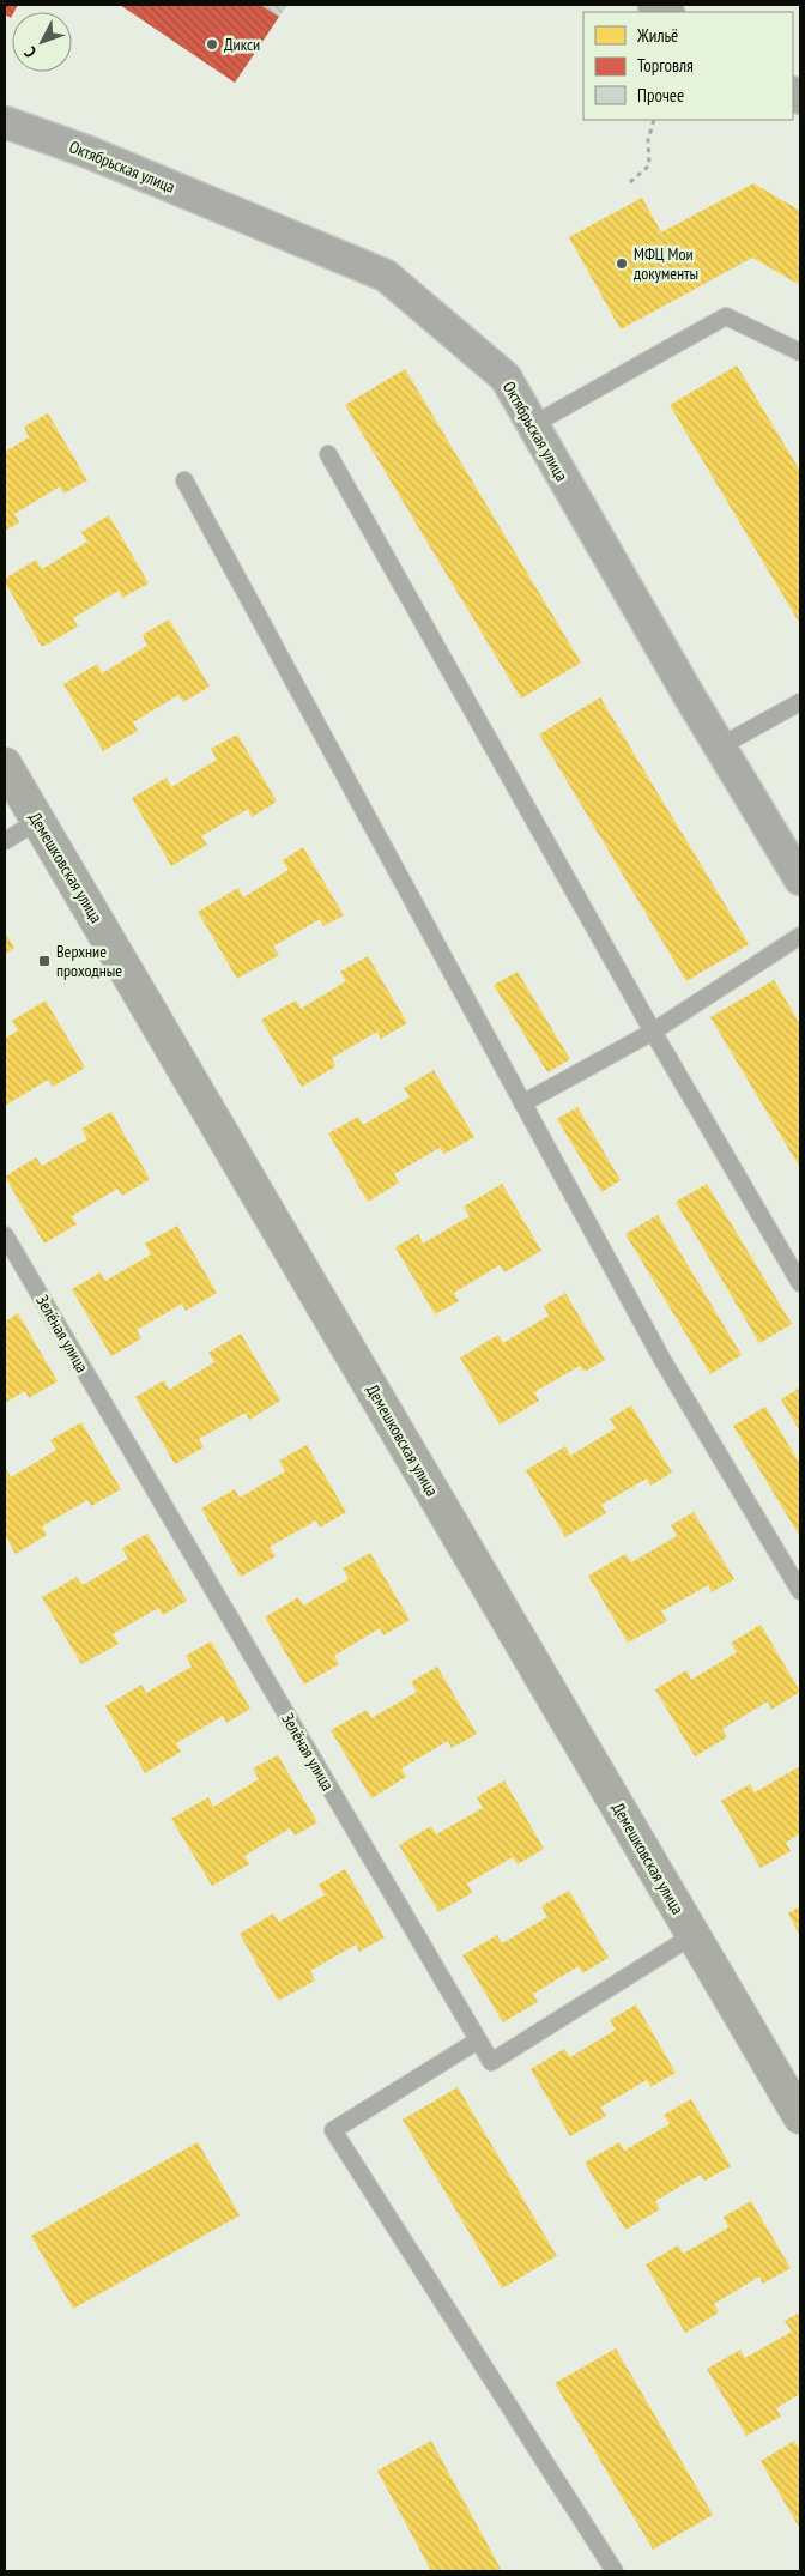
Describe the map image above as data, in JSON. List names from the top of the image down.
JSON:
{
  "streets": {
    "street": ["Октябрьская улица", "Демешковская улица"],
    "lane": ["Зелёная улица"]
  },
  "crossings": [
    ["Демешковская улица", "Зелёная улица"]
  ],
  "places": {
    "other": ["Дикси", "МФЦ Мои документы"],
    "transit": ["Верхние проходные"]
  },
  "legend": ["Жильё", "Торговля", "Прочее"],
  "north": "bottom left"
}
